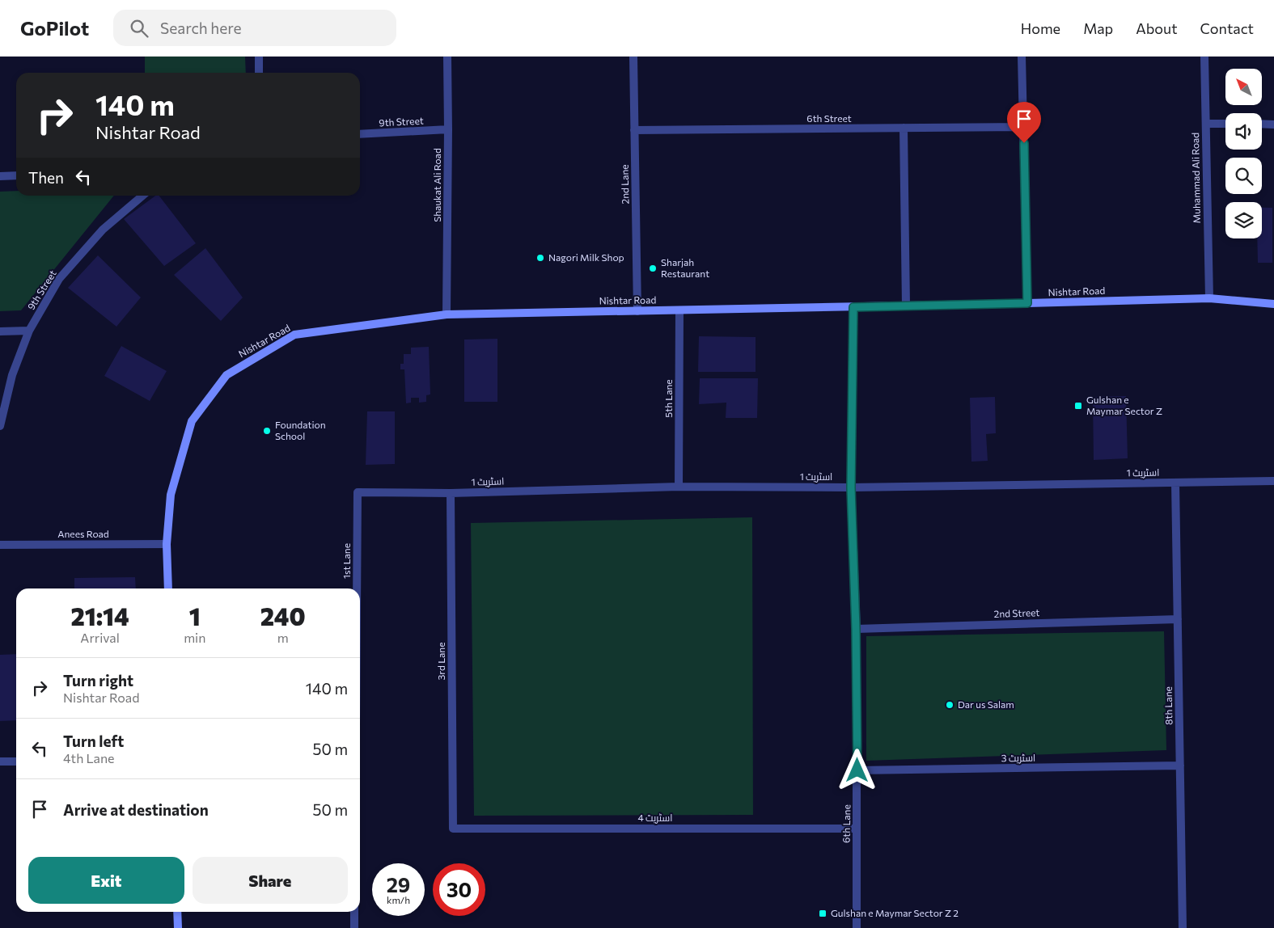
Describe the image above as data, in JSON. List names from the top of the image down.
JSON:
{
  "streets": {
    "street": [
      "6th Street",
      "9th Street",
      "Muhammad Ali Road",
      "2nd Lane",
      "Shaukat Ali Road",
      "Nishtar Road",
      "5th Lane",
      "اسٹریٹ 1",
      "Anees Road",
      "1st Lane",
      "2nd Street",
      "3rd Lane",
      "8th Lane",
      "اسٹریٹ 3",
      "اسٹریٹ 4",
      "6th Lane"
    ]
  },
  "crossings": [
    ["6th Street", "2nd Lane"],
    ["9th Street", "Shaukat Ali Road"],
    ["Muhammad Ali Road", "Nishtar Road"],
    ["2nd Lane", "Nishtar Road"],
    ["Shaukat Ali Road", "Nishtar Road"],
    ["Nishtar Road", "5th Lane"],
    ["Nishtar Road", "Anees Road"],
    ["Nishtar Road", "6th Lane"],
    ["5th Lane", "اسٹریٹ 1"],
    ["اسٹریٹ 1", "1st Lane"],
    ["اسٹریٹ 1", "3rd Lane"],
    ["اسٹریٹ 1", "8th Lane"],
    ["اسٹریٹ 1", "6th Lane"],
    ["2nd Street", "8th Lane"],
    ["2nd Street", "6th Lane"],
    ["3rd Lane", "اسٹریٹ 4"],
    ["8th Lane", "اسٹریٹ 3"],
    ["اسٹریٹ 3", "6th Lane"],
    ["اسٹریٹ 4", "6th Lane"]
  ],
  "places": {
    "other": [
      "Nagori Milk Shop",
      "Sharjah Restaurant",
      "Foundation School",
      "Dar us Salam"
    ],
    "transit": ["Gulshan e Maymar Sector Z", "Gulshan e Maymar Sector Z 2"]
  },
  "north": "top left",
  "page": {
    "header": "GoPilot",
    "search": "Search here",
    "nav": [
      "Home",
      "Map",
      "About",
      "Contact"
    ],
    "turn": ["140 m", "Nishtar Road"],
    "then": "Then",
    "eta": [
      "21:14",
      "Arrival",
      "1",
      "min",
      "240",
      "m"
    ],
    "list": [
      {
        "name": "Turn right",
        "note": "Nishtar Road",
        "value": "140 m"
      },
      {
        "name": "Turn left",
        "note": "4th Lane",
        "value": "50 m"
      },
      {
        "name": "Arrive at destination",
        "value": "50 m"
      }
    ],
    "buttons": ["Exit", "Share"],
    "speed": "29 km/h",
    "limit": "30"
  }
}
